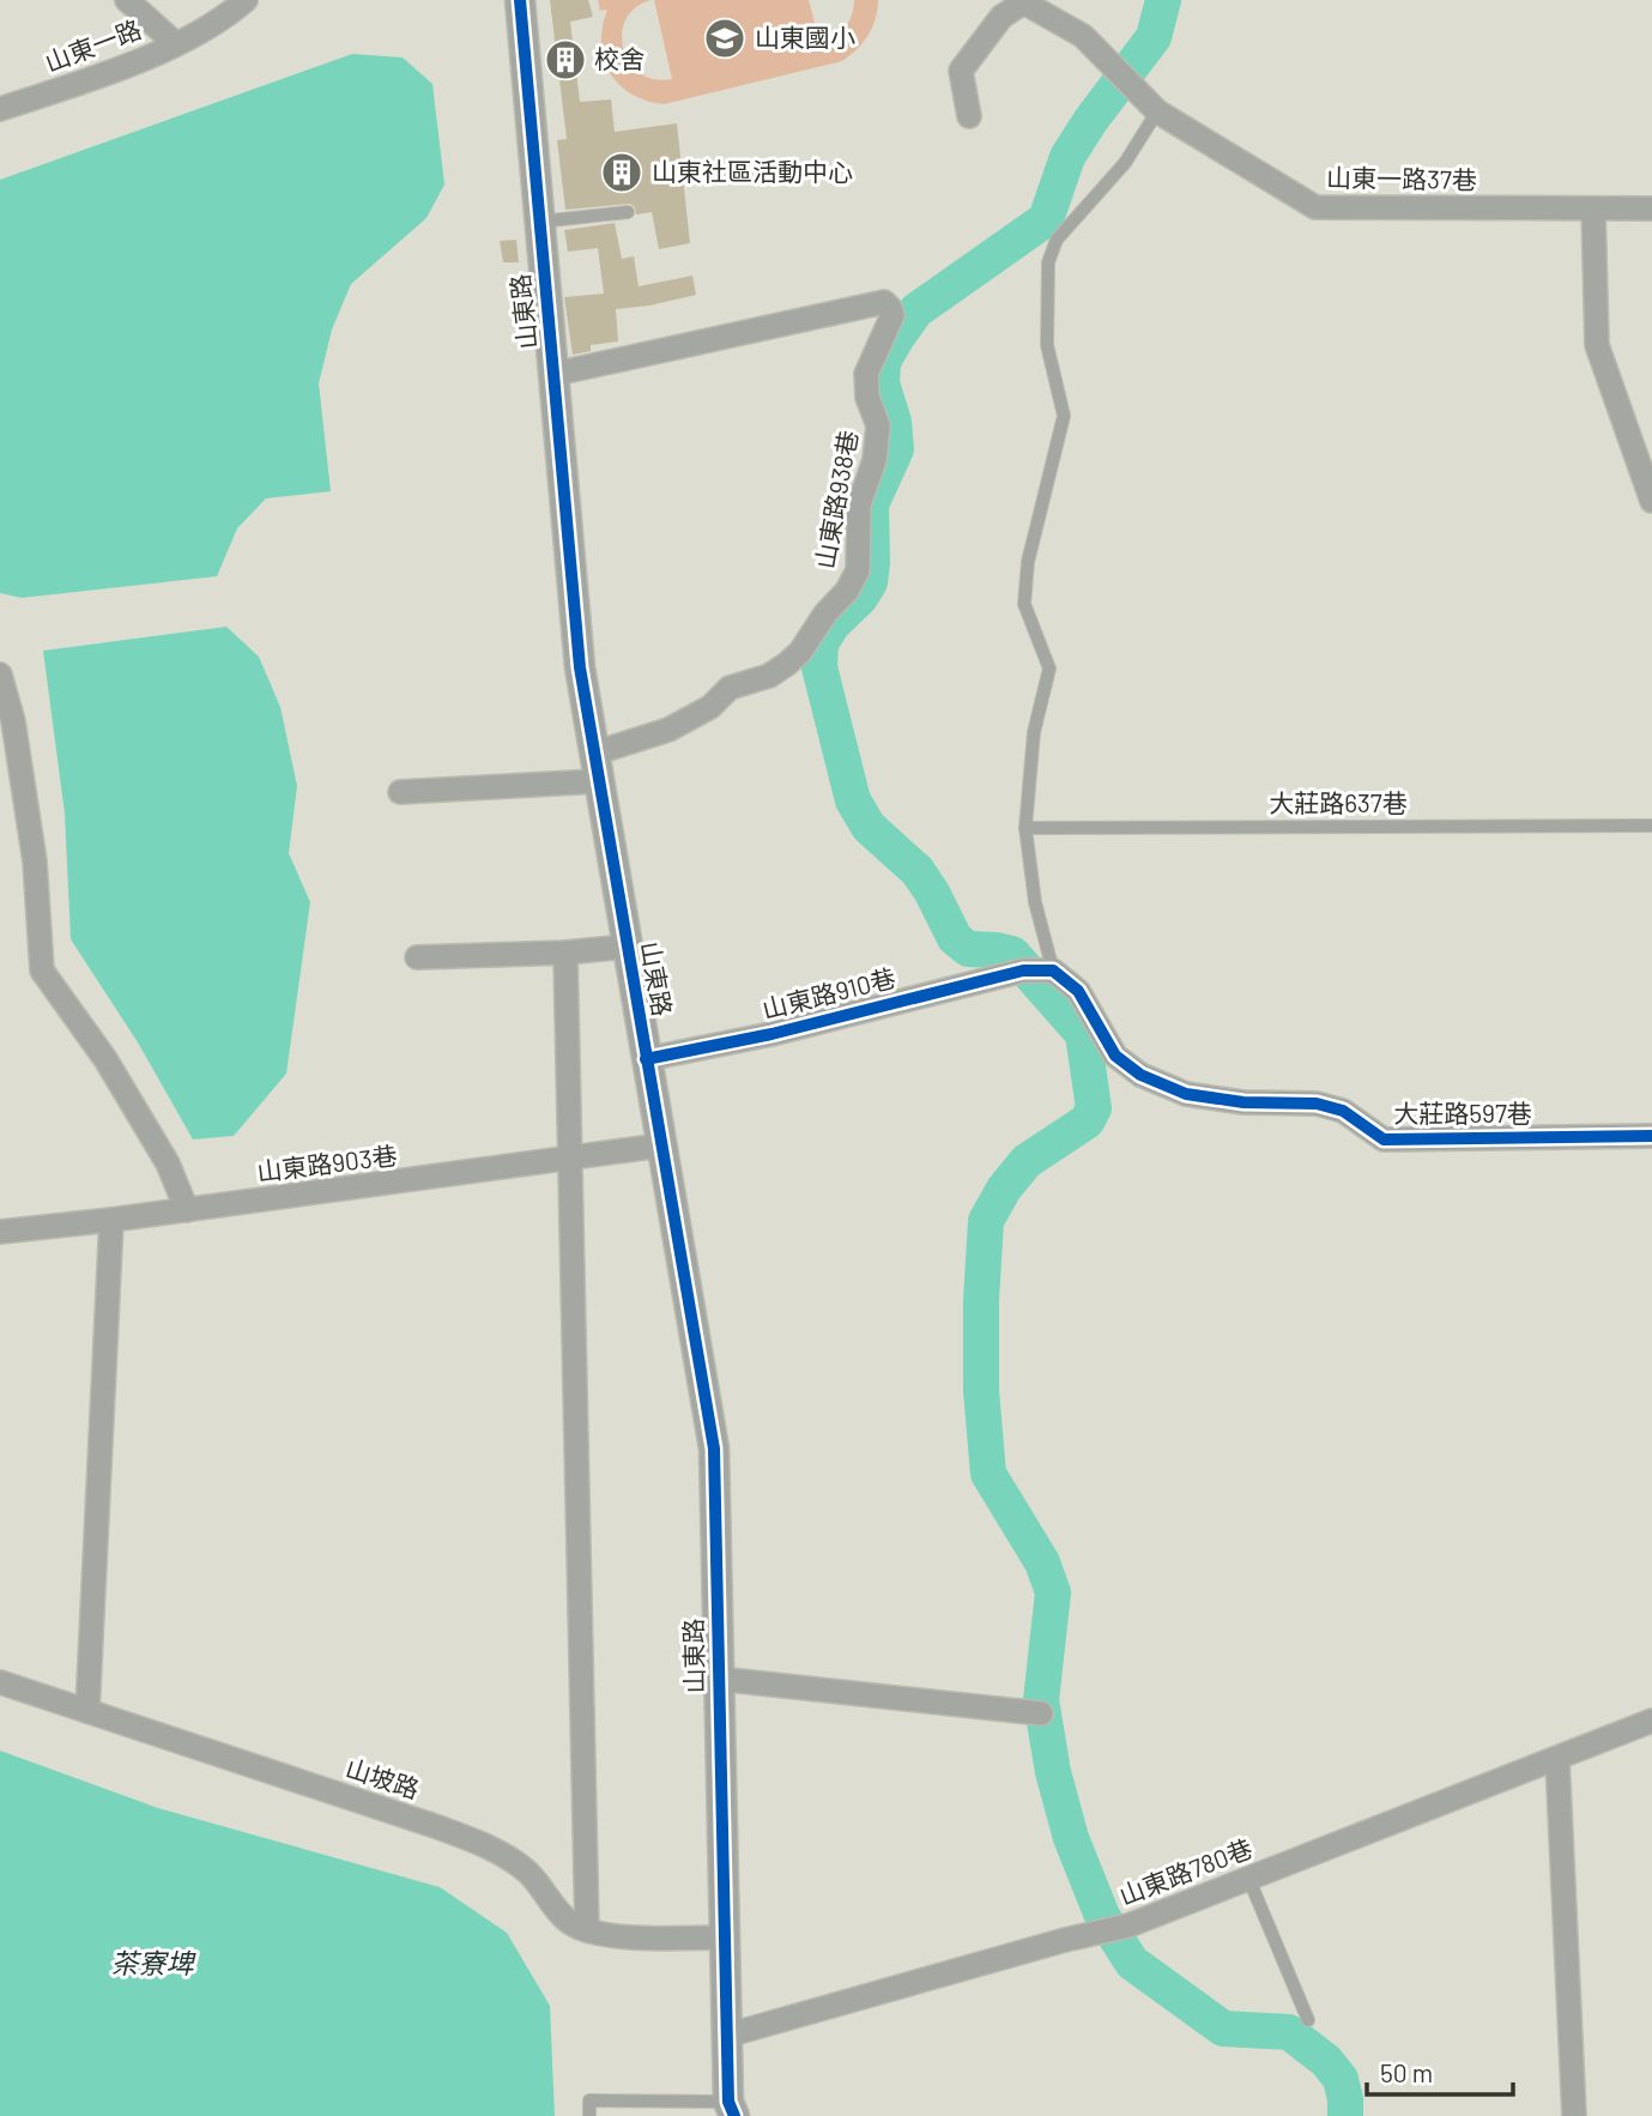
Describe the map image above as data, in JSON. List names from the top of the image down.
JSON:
{
  "streets": {
    "street": [
      "山東一路",
      "山東一路37巷",
      "山東路",
      "山東路938巷",
      "山東路910巷",
      "大莊路597巷",
      "山東路903巷",
      "山坡路",
      "山東路780巷"
    ],
    "lane": ["大莊路637巷"]
  },
  "crossings": [
    ["山東路", "山東路938巷"],
    ["山東路", "山東路910巷"],
    ["山東路", "山東路903巷"],
    ["山東路", "山坡路"],
    ["山東路", "山東路780巷"],
    ["山東路910巷", "大莊路597巷"]
  ],
  "water": ["茶寮埤"],
  "places": {
    "school or university": ["山東國小"],
    "building": ["校舍", "山東社區活動中心"]
  },
  "scale_bar": "50 m"
}
